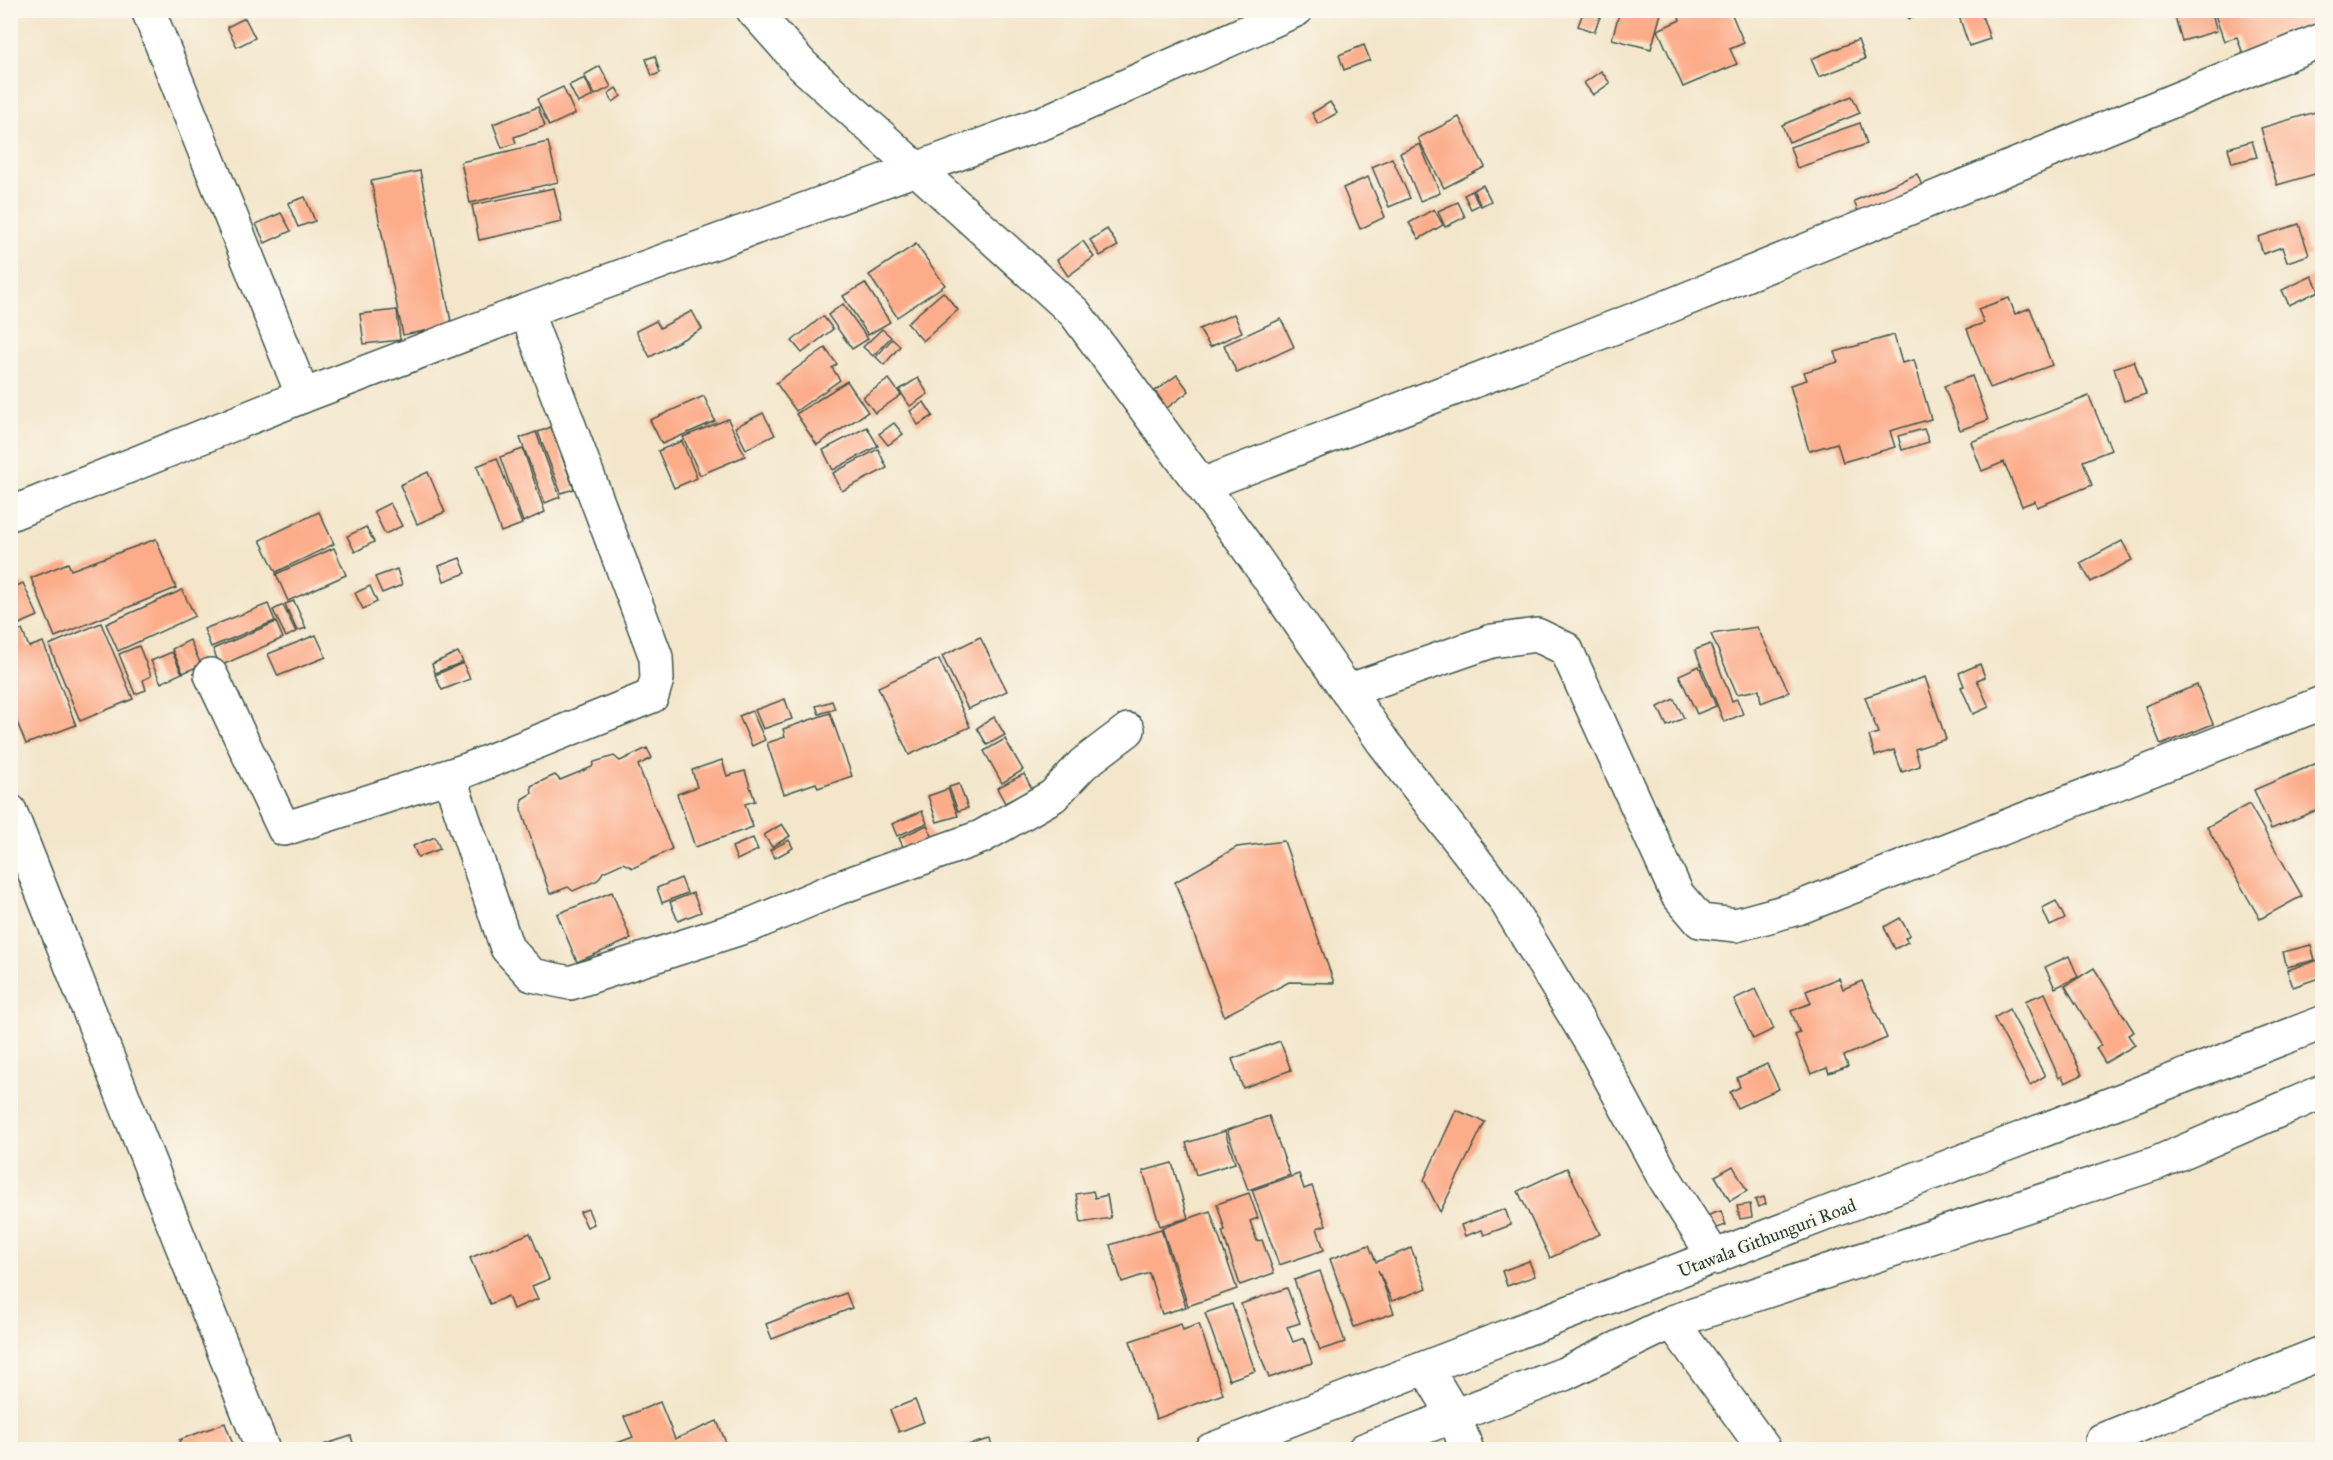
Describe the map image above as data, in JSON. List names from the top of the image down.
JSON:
{
  "streets": {
    "street": ["Utawala Githunguri Road"]
  }
}
